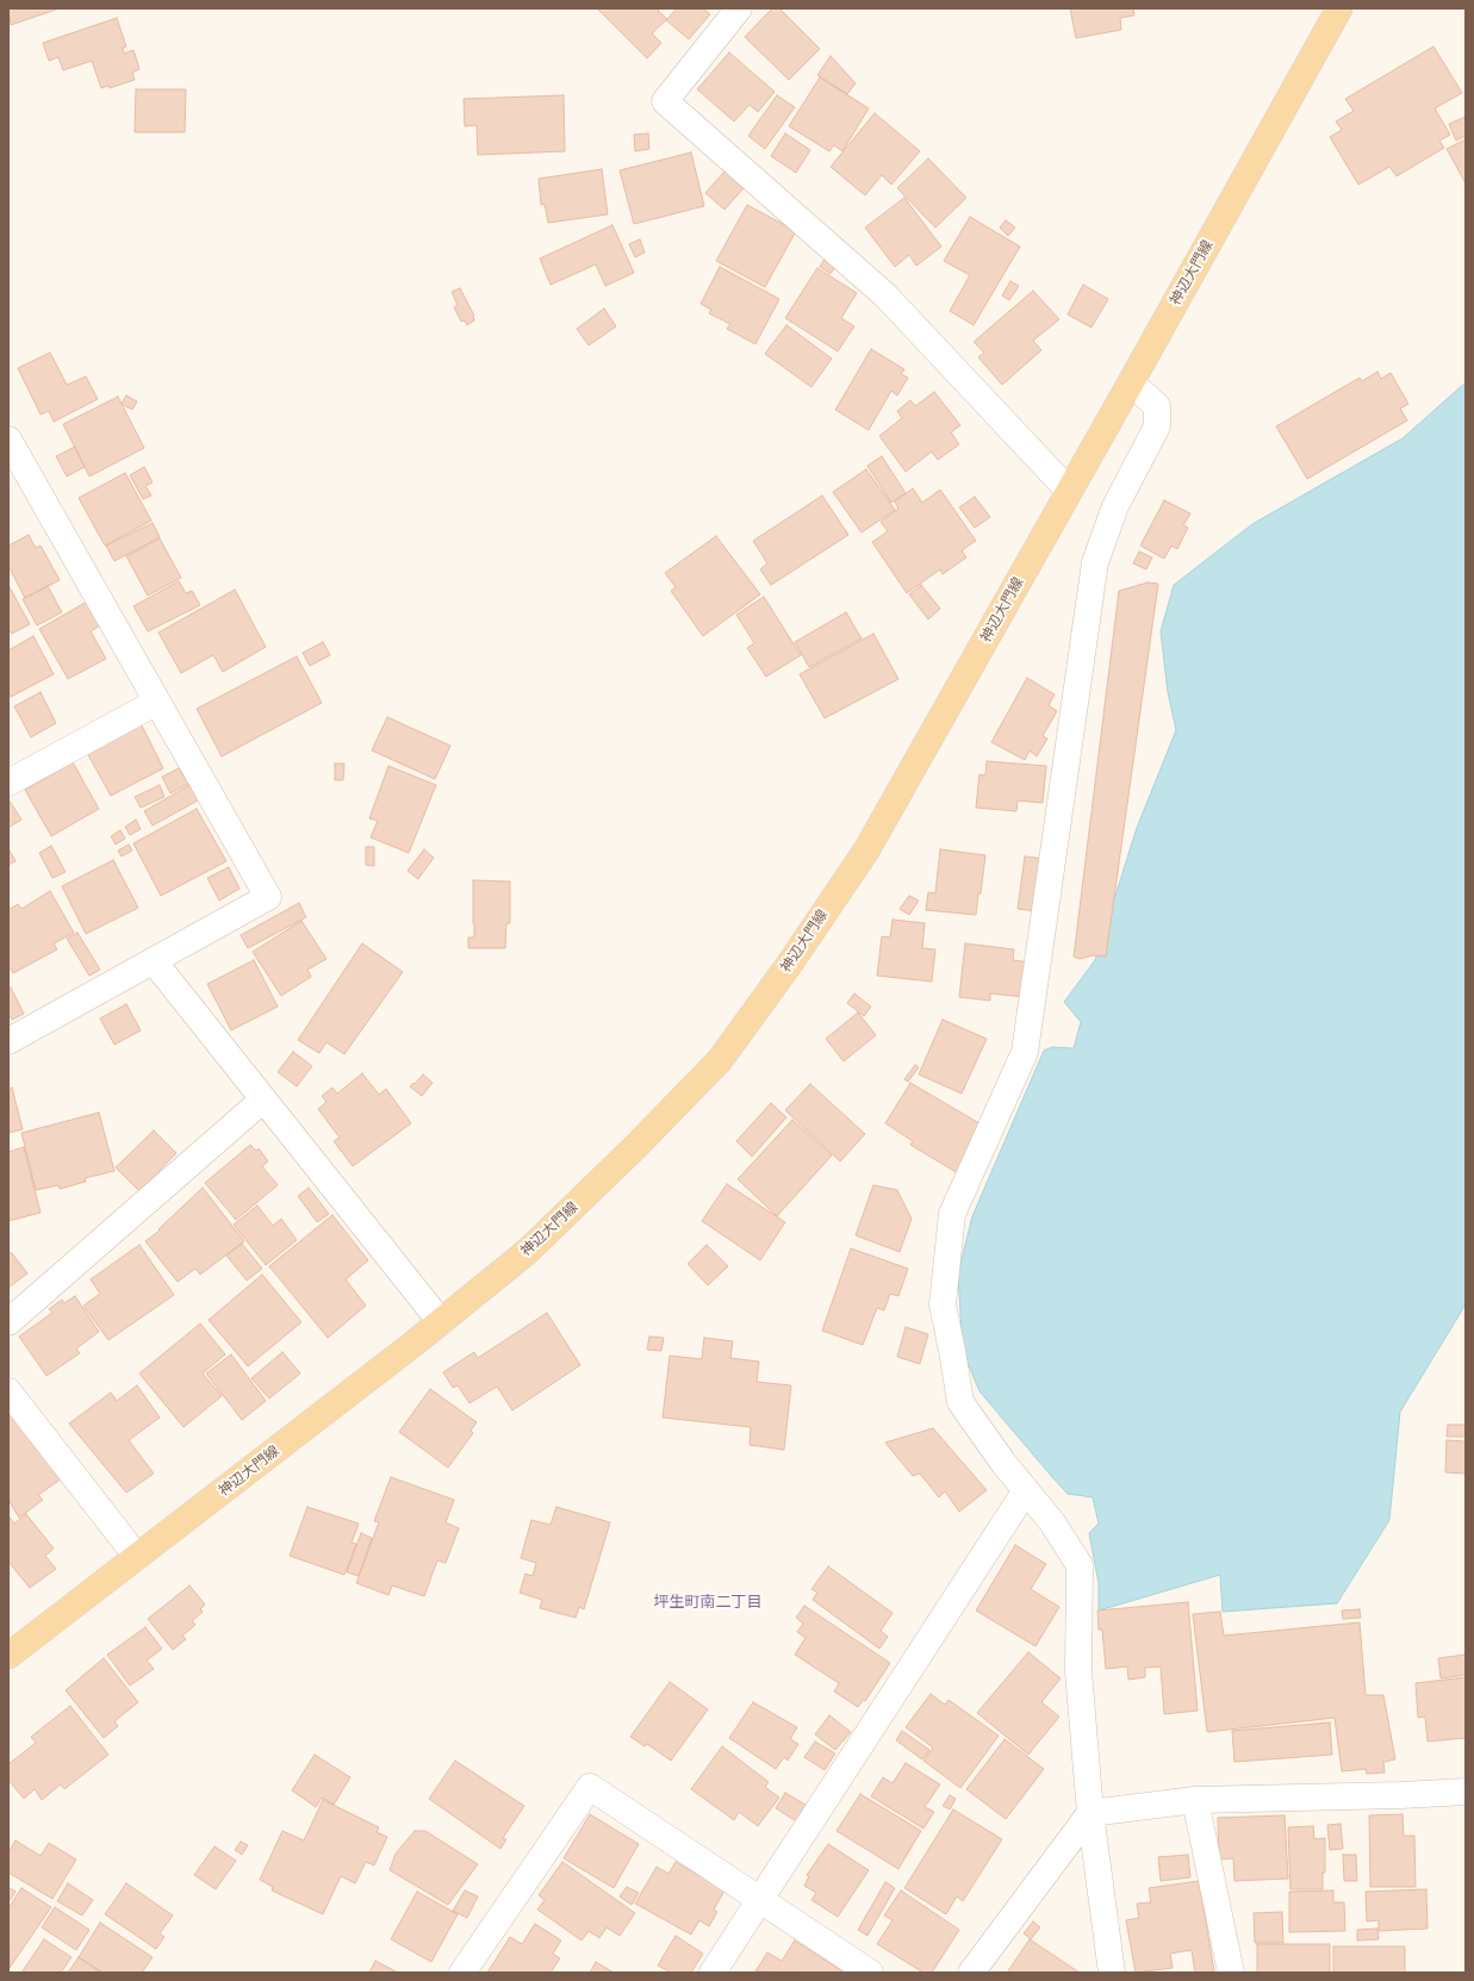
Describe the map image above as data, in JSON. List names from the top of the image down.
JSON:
{
  "streets": {
    "main road": ["神辺大門線"]
  },
  "districts": ["坪生町南二丁目"]
}
